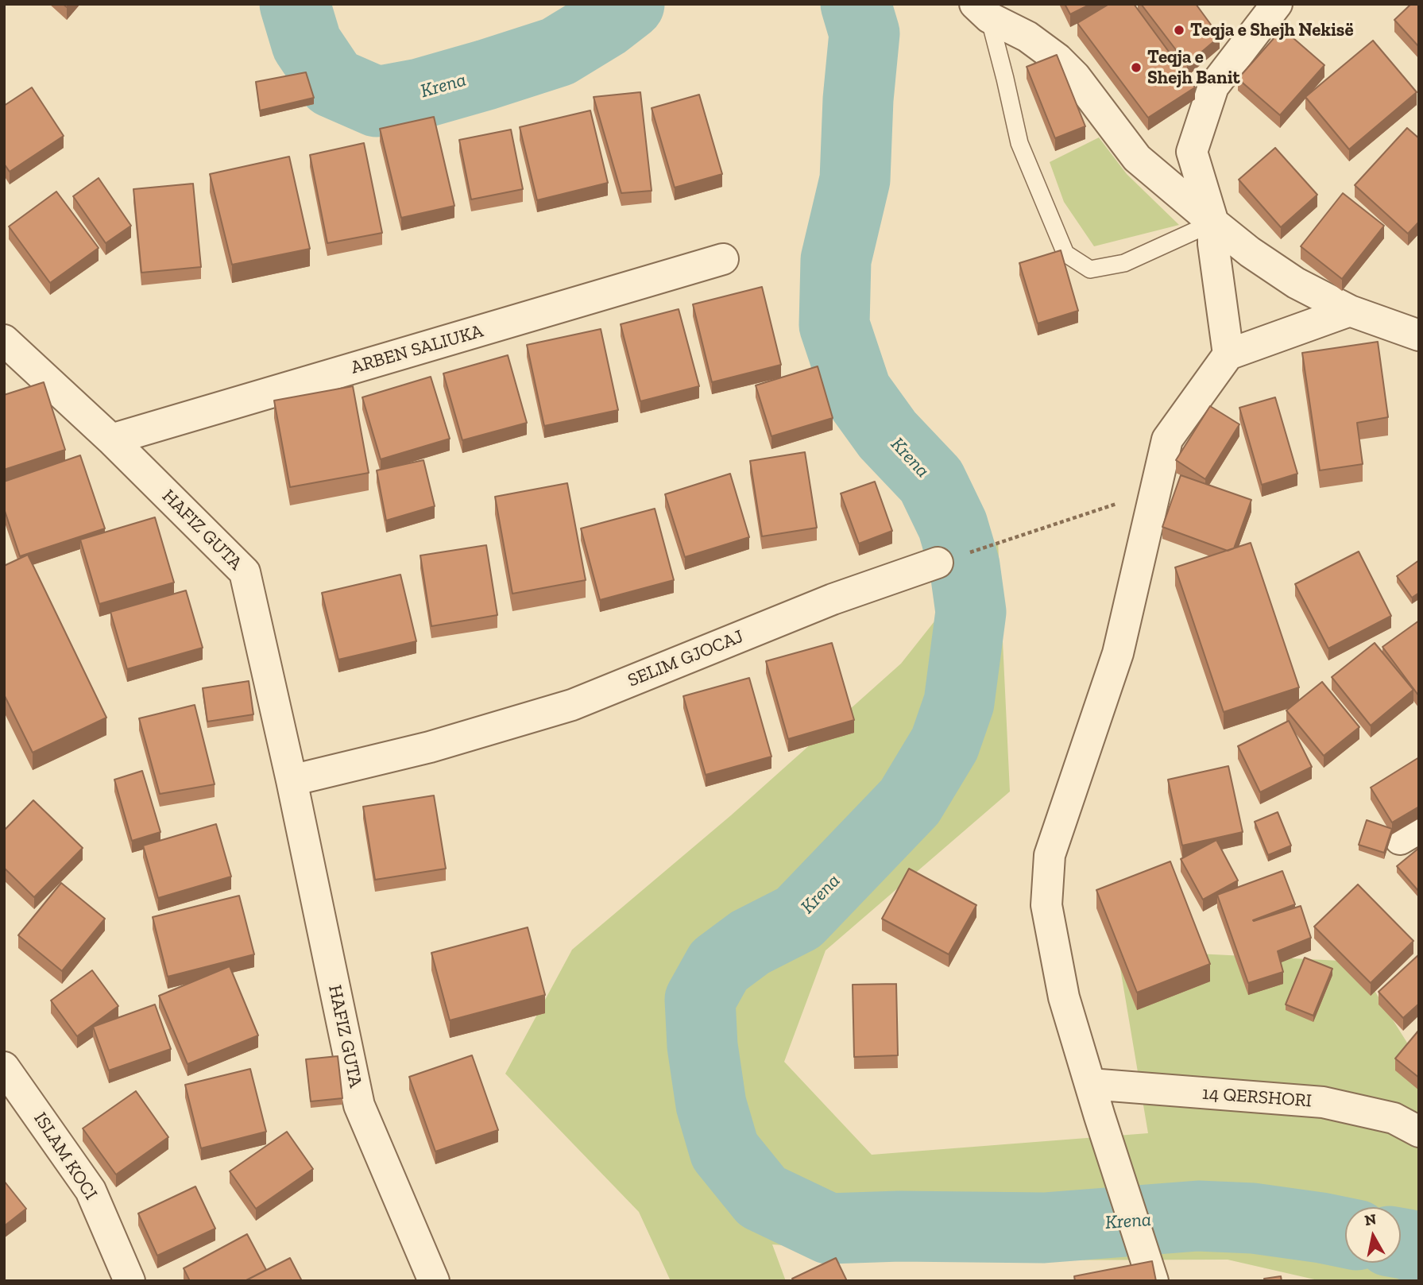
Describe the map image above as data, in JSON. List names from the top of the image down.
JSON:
{
  "streets": {
    "street": [
      "ARBEN SALIUKA",
      "HAFIZ GUTA",
      "SELIM GJOCAJ",
      "14 QERSHORI",
      "ISLAM KOCI"
    ]
  },
  "crossings": [
    ["ARBEN SALIUKA", "HAFIZ GUTA"],
    ["HAFIZ GUTA", "SELIM GJOCAJ"]
  ],
  "water": ["Krena"],
  "places": ["Teqja e Shejh Nekisë", "Teqja e Shejh Banit"],
  "north": "top"
}
